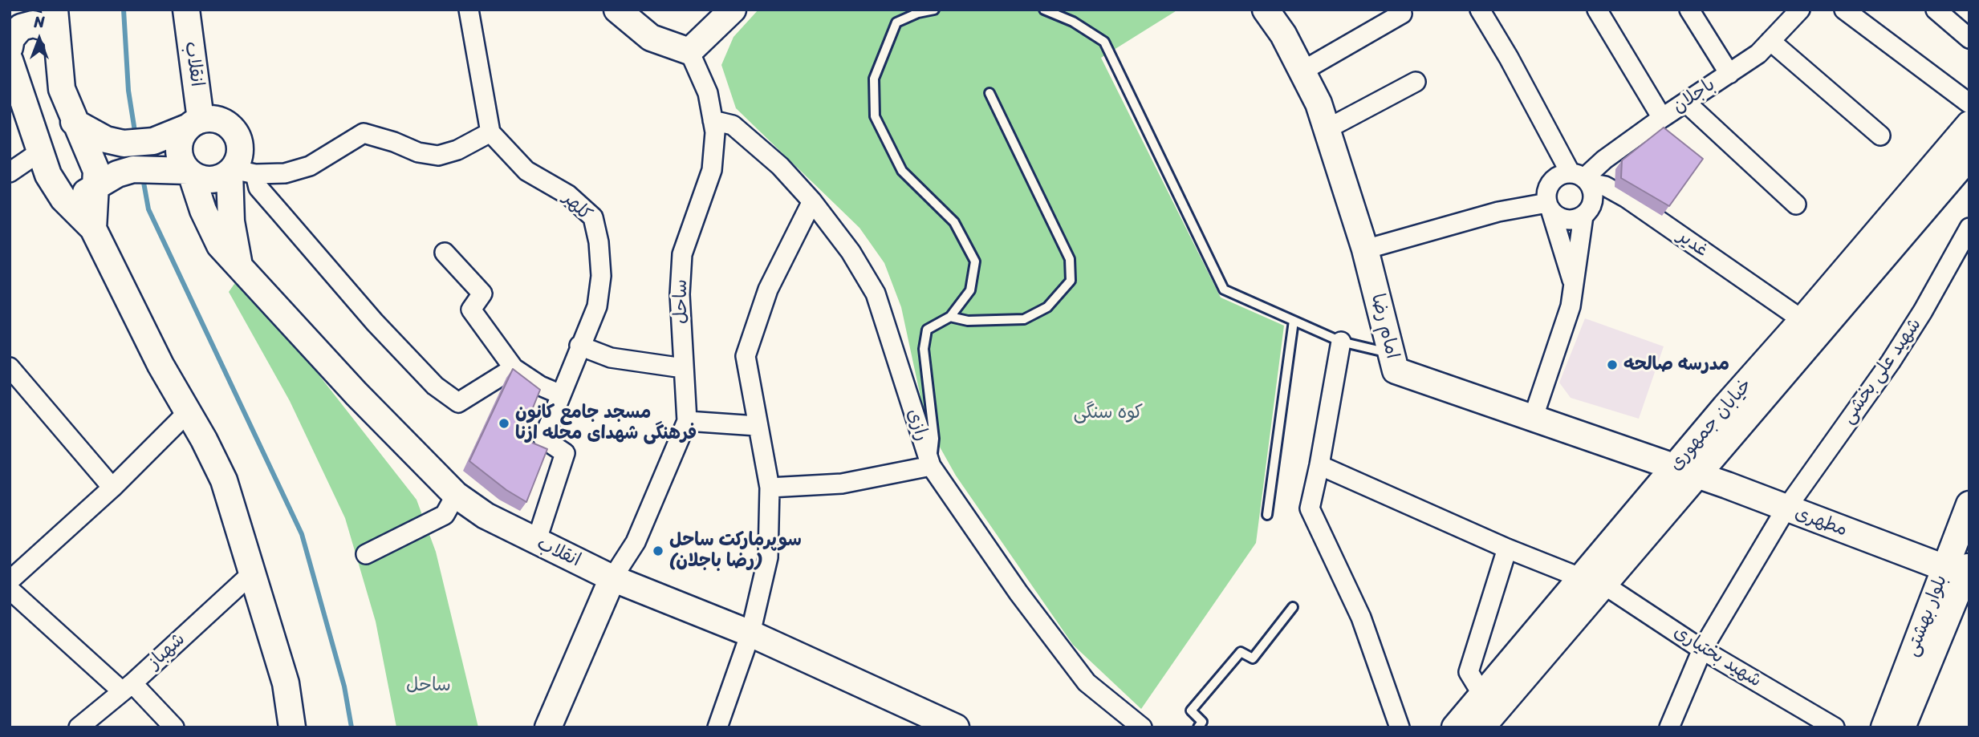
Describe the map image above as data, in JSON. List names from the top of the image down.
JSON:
{
  "streets": {
    "street": [
      "انقلاب",
      "باجلان",
      "کلهر",
      "غدیر",
      "ساحل",
      "امام رضا",
      "شهید علی بخشی",
      "رازی",
      "خیابان جمهوری",
      "مطهری",
      "بلوار بهشتی",
      "شهباز",
      "شهید بختیاری"
    ]
  },
  "crossings": [
    ["انقلاب", "کلهر"],
    ["انقلاب", "ساحل"],
    ["باجلان", "غدیر"],
    ["ساحل", "رازی"],
    ["امام رضا", "خیابان جمهوری"],
    ["امام رضا", "مطهری"],
    ["شهید علی بخشی", "مطهری"],
    ["شهید علی بخشی", "شهید بختیاری"],
    ["خیابان جمهوری", "مطهری"],
    ["خیابان جمهوری", "شهید بختیاری"],
    ["مطهری", "بلوار بهشتی"]
  ],
  "parks": ["کوه سنگی", "ساحل"],
  "places": ["مدرسه صالحه", "مسجد جامع کانون فرهنگی شهدای محله ازنا", "سوپرمارکت ساحل (رضا باجلان)"],
  "north": "top"
}
